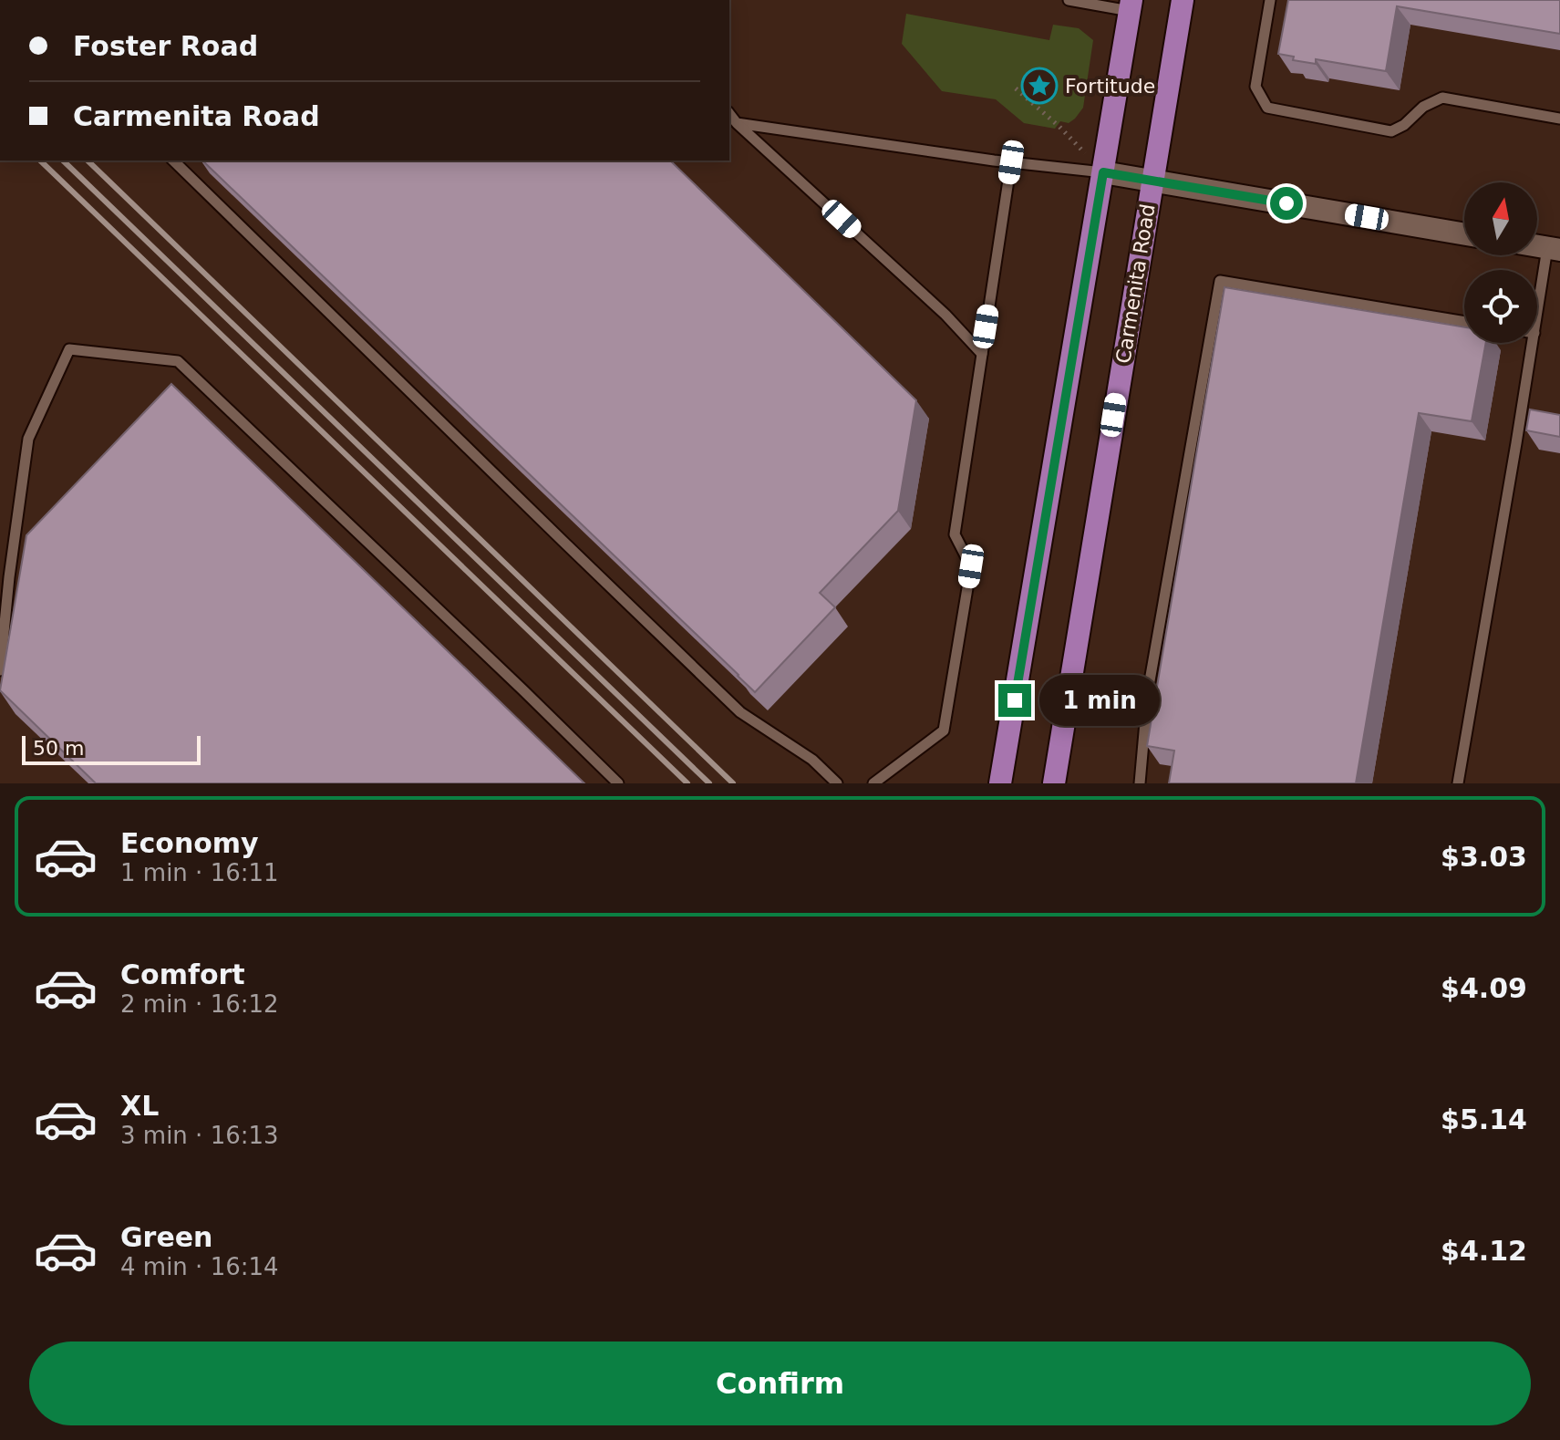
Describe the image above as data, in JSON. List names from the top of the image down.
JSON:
{
  "streets": {
    "main road": ["Carmenita Road"]
  },
  "places": {
    "place": ["Fortitude"]
  },
  "scale_bar": "50 m",
  "north": "top",
  "page": {
    "banner": ["Foster Road", "Carmenita Road"],
    "bubble": "1 min",
    "scale": "50 m",
    "list": [
      {
        "name": "Economy",
        "note": "1 min · 16:11",
        "value": "$3.03"
      },
      {
        "name": "Comfort",
        "note": "2 min · 16:12",
        "value": "$4.09"
      },
      {
        "name": "XL",
        "note": "3 min · 16:13",
        "value": "$5.14"
      },
      {
        "name": "Green",
        "note": "4 min · 16:14",
        "value": "$4.12"
      }
    ],
    "buttons": "Confirm"
  }
}
